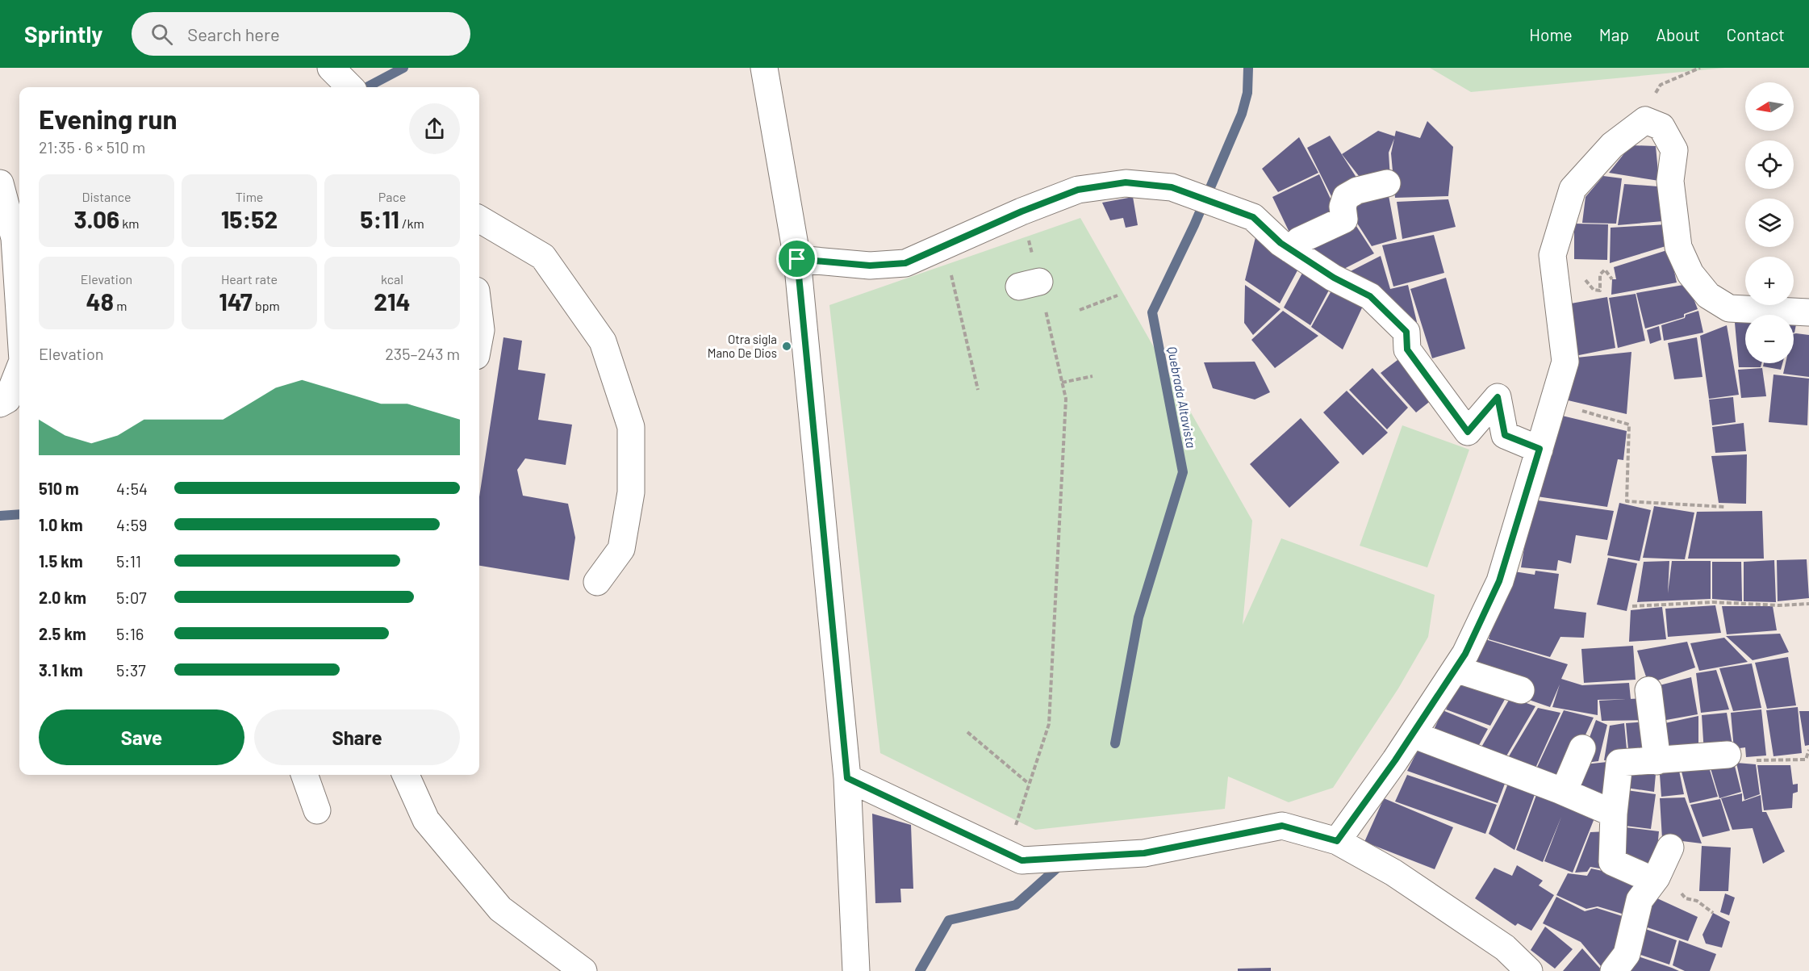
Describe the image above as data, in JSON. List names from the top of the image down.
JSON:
{
  "water": ["Quebrada Altavista"],
  "places": ["Otra sigla Mano De Dios"],
  "north": "left",
  "page": {
    "header": "Sprintly",
    "search": "Search here",
    "nav": [
      "Home",
      "Map",
      "About",
      "Contact"
    ],
    "map_buttons": ["+", "−"],
    "heading": ["Evening run", "21:35 · 6 × 510 m"],
    "stats": [
      ["Distance", "3.06 km"],
      ["Time", "15:52"],
      ["Pace", "5:11 /km"],
      ["Elevation", "48 m"],
      ["Heart rate", "147 bpm"],
      ["kcal", "214"]
    ],
    "chart": ["Elevation", "235–243 m"],
    "list": [
      {
        "name": "510 m",
        "note": "4:54"
      },
      {
        "name": "1.0 km",
        "note": "4:59"
      },
      {
        "name": "1.5 km",
        "note": "5:11"
      },
      {
        "name": "2.0 km",
        "note": "5:07"
      },
      {
        "name": "2.5 km",
        "note": "5:16"
      },
      {
        "name": "3.1 km",
        "note": "5:37"
      }
    ],
    "buttons": ["Save", "Share"]
  }
}
